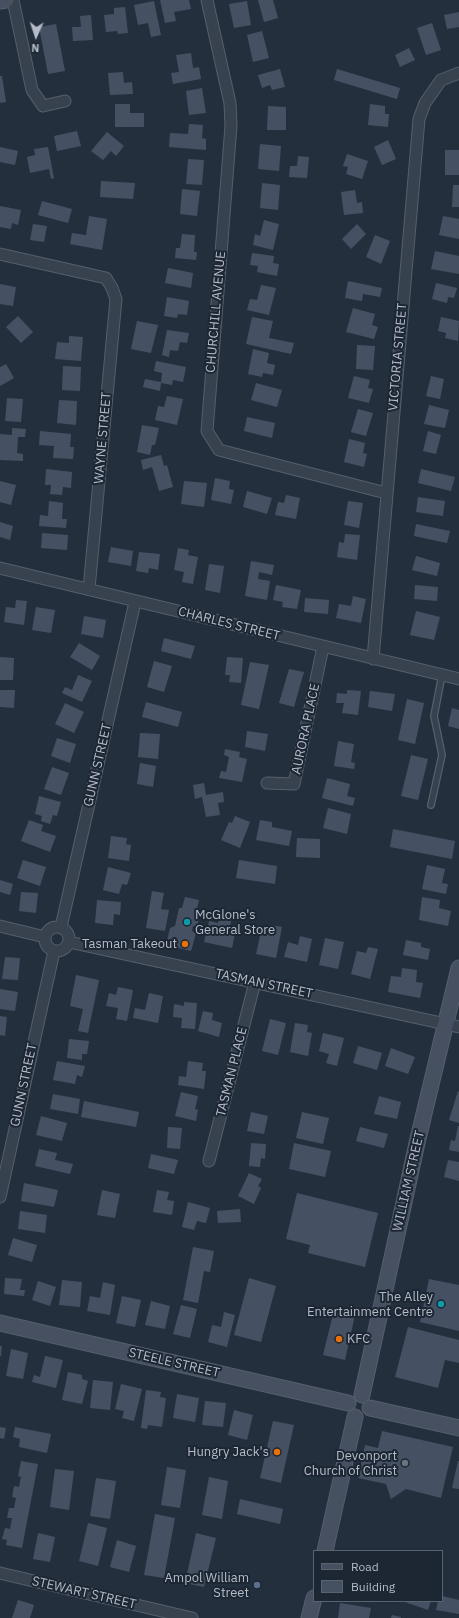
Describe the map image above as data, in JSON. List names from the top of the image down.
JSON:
{
  "streets": {
    "main road": ["WILLIAM STREET", "STEELE STREET"],
    "street": [
      "CHURCHILL AVENUE",
      "VICTORIA STREET",
      "WAYNE STREET",
      "CHARLES STREET",
      "AURORA PLACE",
      "GUNN STREET",
      "TASMAN STREET",
      "TASMAN PLACE",
      "STEWART STREET"
    ]
  },
  "crossings": [
    ["CHURCHILL AVENUE", "VICTORIA STREET"],
    ["VICTORIA STREET", "CHARLES STREET"],
    ["WAYNE STREET", "CHARLES STREET"],
    ["CHARLES STREET", "AURORA PLACE"],
    ["CHARLES STREET", "GUNN STREET"],
    ["GUNN STREET", "TASMAN STREET"],
    ["TASMAN STREET", "TASMAN PLACE"],
    ["TASMAN STREET", "WILLIAM STREET"],
    ["WILLIAM STREET", "STEELE STREET"]
  ],
  "places": [
    "McGlone's General Store",
    "Tasman Takeout",
    "The Alley Entertainment Centre",
    "KFC",
    "Hungry Jack's",
    "Devonport Church of Christ",
    "Ampol William Street"
  ],
  "legend": ["Road", "Building"],
  "north": "bottom"
}
